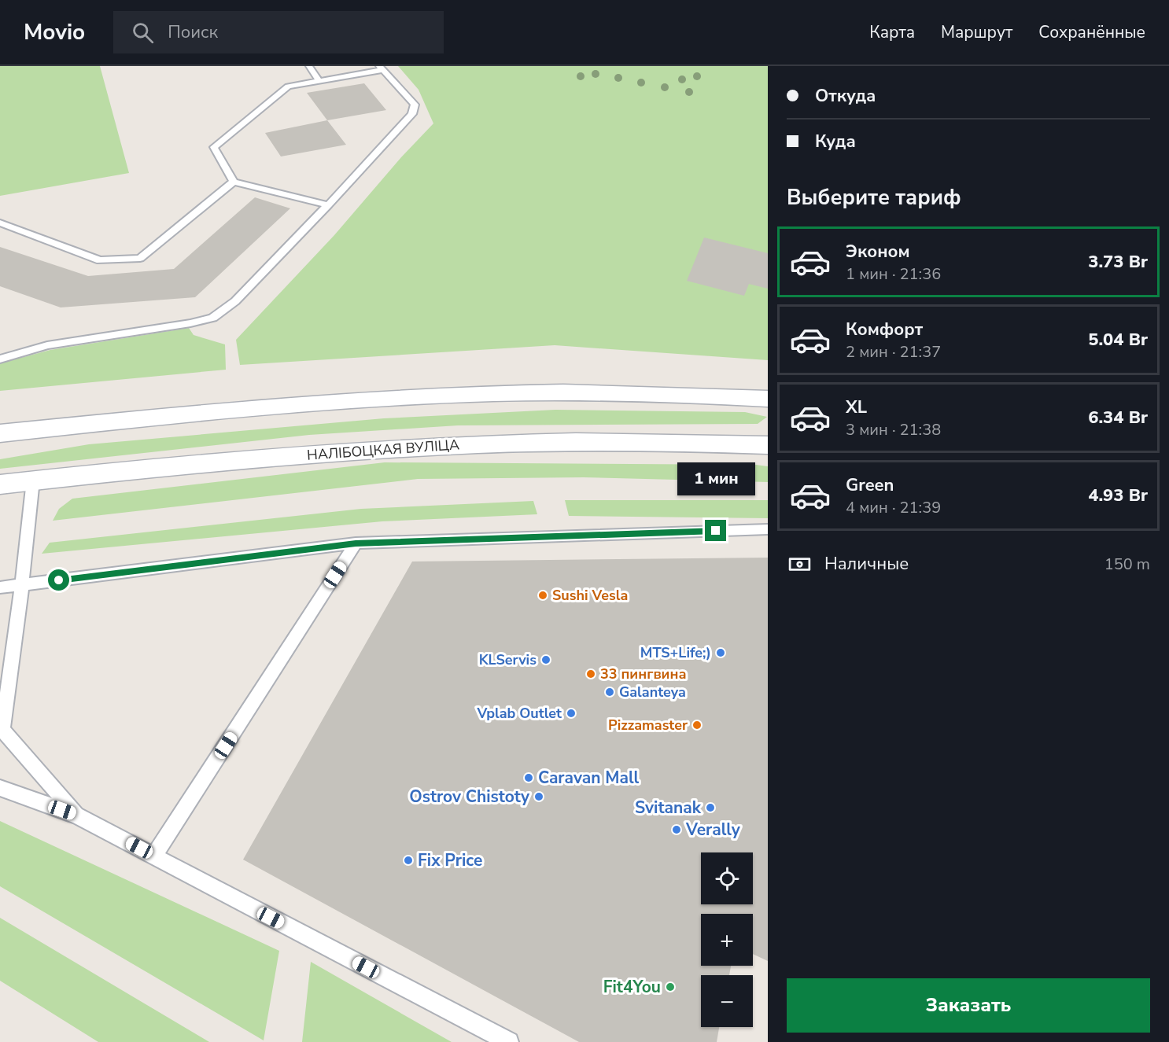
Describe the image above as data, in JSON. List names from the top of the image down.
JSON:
{
  "streets": {
    "main road": ["НАЛІБОЦКАЯ ВУЛІЦА"]
  },
  "places": [
    "Sushi Vesla",
    "MTS+Life;)",
    "KLServis",
    "33 пингвина",
    "Galanteya",
    "Vplab Outlet",
    "Pizzamaster",
    "Caravan Mall",
    "Ostrov Chistoty",
    "Svitanak",
    "Verally",
    "Fix Price",
    "Fit4You"
  ],
  "page": {
    "header": "Movio",
    "search": "Поиск",
    "nav": ["Карта", "Маршрут", "Сохранённые"],
    "banner": ["Откуда", "Куда"],
    "heading": "Выберите тариф",
    "list": [
      {
        "name": "Эконом",
        "note": "1 мин · 21:36",
        "value": "3.73 Br"
      },
      {
        "name": "Комфорт",
        "note": "2 мин · 21:37",
        "value": "5.04 Br"
      },
      {
        "name": "XL",
        "note": "3 мин · 21:38",
        "value": "6.34 Br"
      },
      {
        "name": "Green",
        "note": "4 мин · 21:39",
        "value": "4.93 Br"
      }
    ],
    "bubble": "1 мин",
    "pay": ["Наличные", "150 m"],
    "map_buttons": ["+", "−"],
    "buttons": "Заказать"
  }
}
